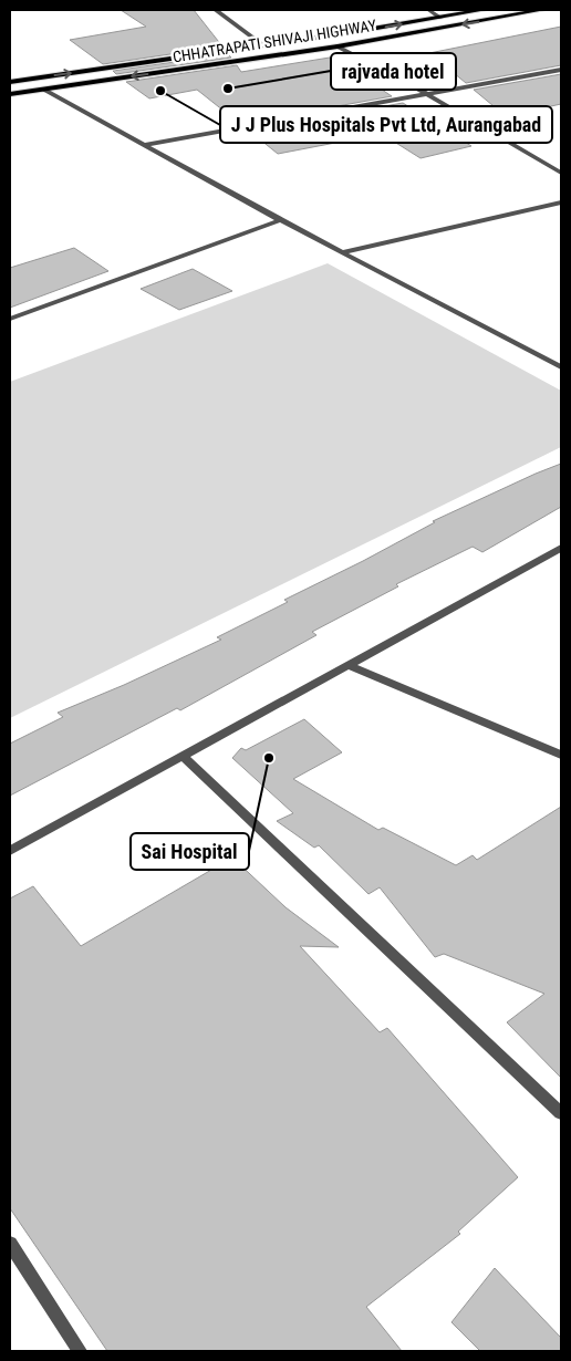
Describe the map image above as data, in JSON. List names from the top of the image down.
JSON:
{
  "streets": {
    "highway": ["CHHATRAPATI SHIVAJI HIGHWAY"]
  },
  "places": ["rajvada hotel", "J J Plus Hospitals Pvt Ltd, Aurangabad", "Sai Hospital"]
}
